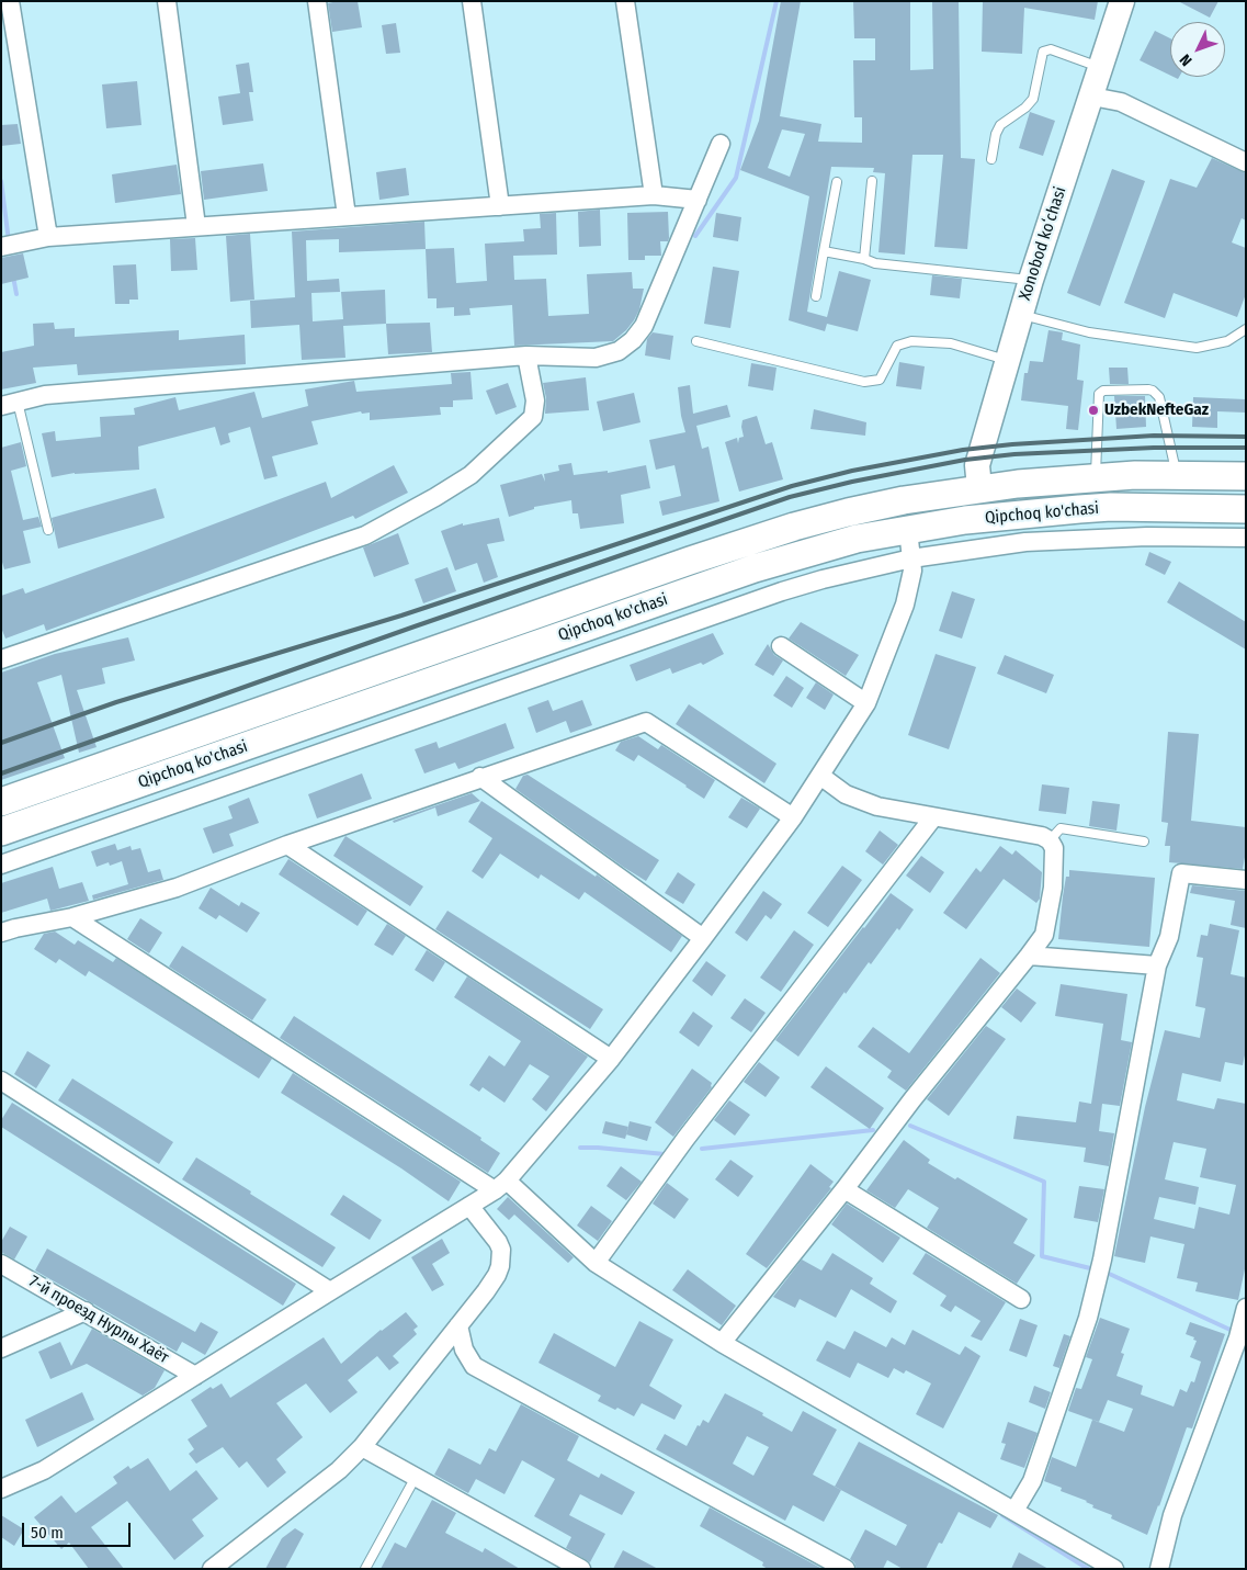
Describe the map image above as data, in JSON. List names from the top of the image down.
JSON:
{
  "streets": {
    "main road": ["Xonobod koʻchasi", "Qipchoq ko'chasi"],
    "street": ["7-й проезд Нурлы Хаёт"]
  },
  "crossings": [
    ["Xonobod koʻchasi", "Qipchoq ko'chasi"]
  ],
  "places": ["UzbekNefteGaz"],
  "scale_bar": "50 m",
  "north": "bottom left"
}
